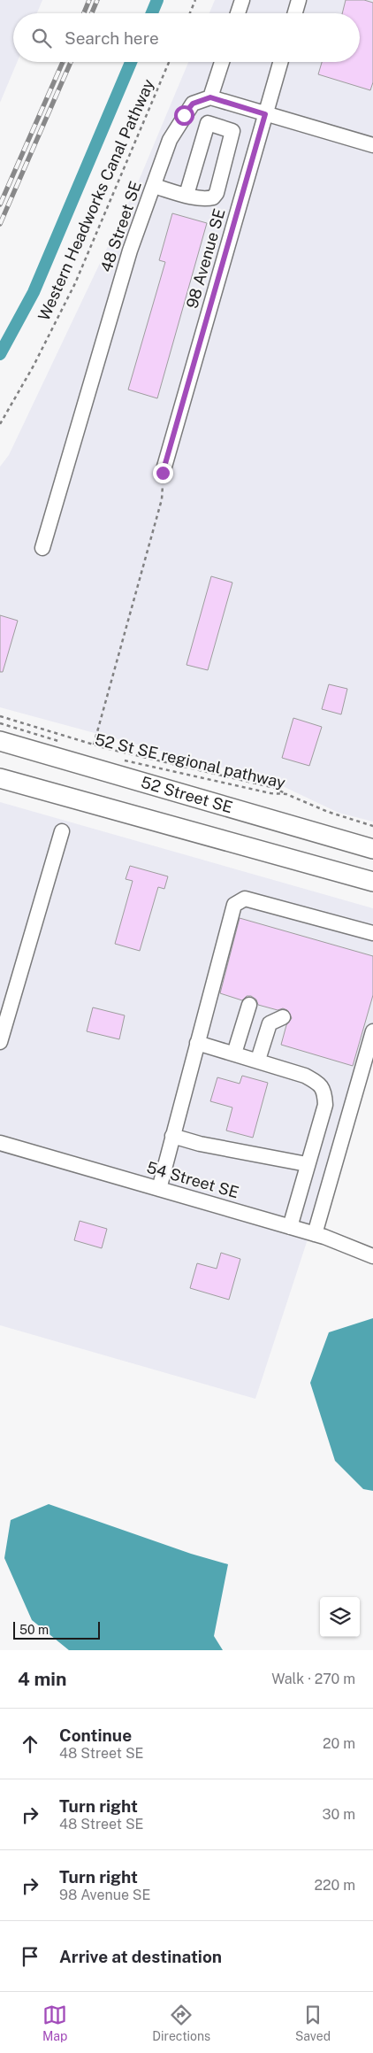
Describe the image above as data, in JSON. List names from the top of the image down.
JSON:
{
  "streets": {
    "main road": ["52 Street SE"],
    "street": ["48 Street SE", "98 Avenue SE", "54 Street SE"],
    "path": ["Western Headworks Canal Pathway", "52 St SE regional pathway"]
  },
  "scale_bar": "50 m",
  "page": {
    "search": "Search here",
    "scale": "50 m",
    "heading": ["4 min", "Walk · 270 m"],
    "list": [
      ["Continue", "48 Street SE", "20 m"],
      ["Turn right", "48 Street SE", "30 m"],
      ["Turn right", "98 Avenue SE", "220 m"],
      "Arrive at destination"
    ],
    "nav": ["Map", "Directions", "Saved"]
  }
}
